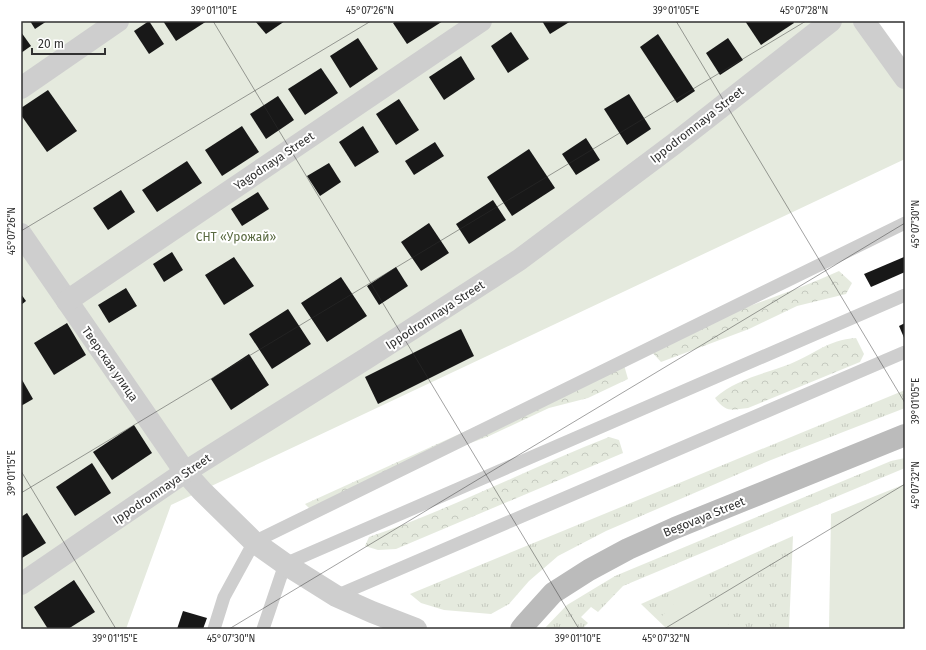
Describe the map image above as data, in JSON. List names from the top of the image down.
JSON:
{
  "streets": {
    "street": [
      "Ippodromnaya Street",
      "Yagodnaya Street",
      "Тверская улица",
      "Begovaya Street"
    ]
  },
  "crossings": [
    ["Ippodromnaya Street", "Тверская улица"],
    ["Yagodnaya Street", "Тверская улица"]
  ],
  "parks": ["СНТ «Урожай»"],
  "scale_bar": "20 m",
  "coordinates": [
    "39°01'10\"E",
    "45°07'26\"N",
    "39°01'05\"E",
    "45°07'28\"N",
    "45°07'30\"N",
    "39°01'15\"E",
    "45°07'32\"N"
  ]
}
